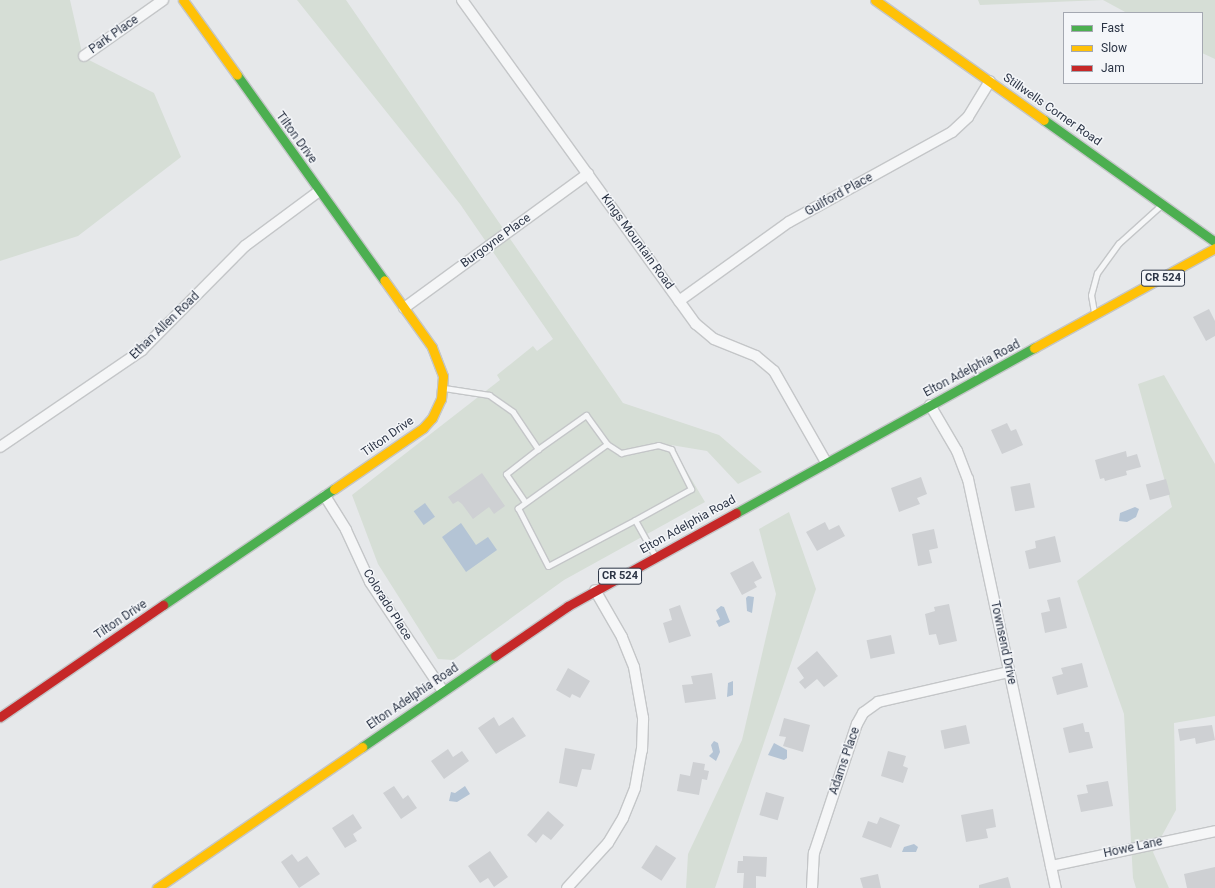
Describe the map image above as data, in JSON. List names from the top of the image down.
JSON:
{
  "streets": {
    "street": [
      "Park Place",
      "Stillwells Corner Road",
      "Tilton Drive",
      "Guilford Place",
      "Burgoyne Place",
      "Kings Mountain Road",
      "CR 524",
      "Ethan Allen Road",
      "Elton Adelphia Road",
      "Colorado Place",
      "Townsend Drive",
      "Adams Place",
      "Howe Lane"
    ]
  },
  "crossings": [
    ["Stillwells Corner Road", "Guilford Place"],
    ["Tilton Drive", "Burgoyne Place"],
    ["Tilton Drive", "Ethan Allen Road"],
    ["Tilton Drive", "Colorado Place"],
    ["Guilford Place", "Kings Mountain Road"],
    ["Burgoyne Place", "Kings Mountain Road"],
    ["Kings Mountain Road", "Elton Adelphia Road"],
    ["Elton Adelphia Road", "Colorado Place"],
    ["Elton Adelphia Road", "Townsend Drive"],
    ["Townsend Drive", "Adams Place"],
    ["Townsend Drive", "Howe Lane"]
  ],
  "legend": ["Fast", "Slow", "Jam"]
}
